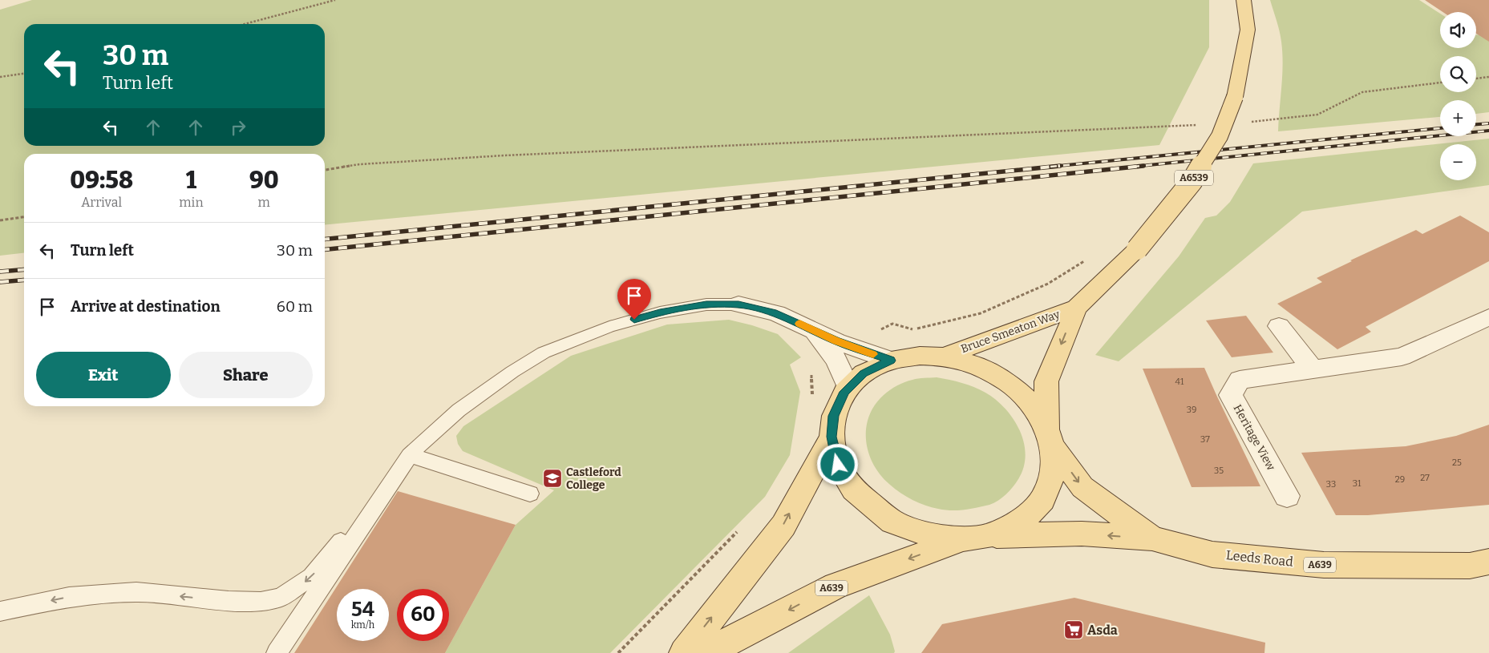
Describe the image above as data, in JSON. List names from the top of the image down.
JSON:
{
  "streets": {
    "main road": [
      "A6539",
      "Bruce Smeaton Way",
      "Leeds Road",
      "A639"
    ],
    "street": ["Heritage View"]
  },
  "crossings": [
    ["Bruce Smeaton Way", "Leeds Road"],
    ["Leeds Road", "A639"]
  ],
  "places": {
    "school or university": ["Castleford College"],
    "supermarket": ["Asda"]
  },
  "house_numbers": [
    "41",
    "39",
    "37",
    "25",
    "35",
    "27",
    "29",
    "31",
    "33"
  ],
  "page": {
    "map_buttons": ["+", "−"],
    "turn": ["30 m", "Turn left"],
    "eta": [
      "09:58",
      "Arrival",
      "1",
      "min",
      "90",
      "m"
    ],
    "list": [
      {
        "name": "Turn left",
        "value": "30 m"
      },
      {
        "name": "Arrive at destination",
        "value": "60 m"
      }
    ],
    "buttons": ["Exit", "Share"],
    "speed": "54 km/h",
    "limit": "60"
  }
}
